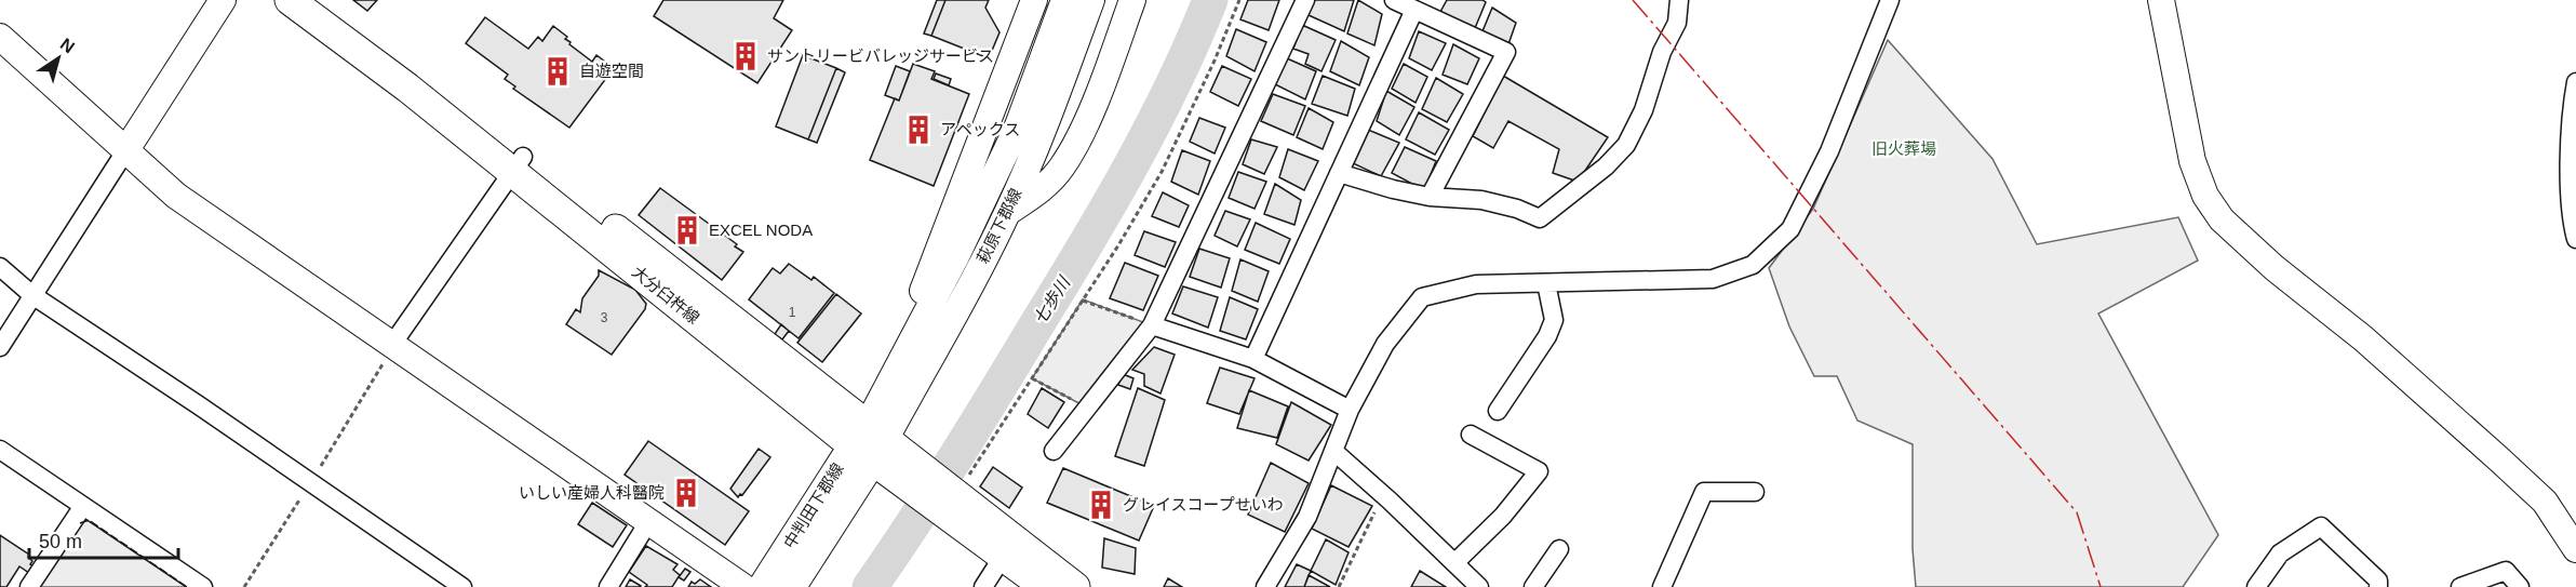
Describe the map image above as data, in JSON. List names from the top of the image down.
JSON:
{
  "streets": {
    "main road": ["大分臼杵線", "中判田下郡線"],
    "street": ["萩原下郡線"]
  },
  "crossings": [
    ["萩原下郡線", "大分臼杵線"],
    ["萩原下郡線", "中判田下郡線"],
    ["大分臼杵線", "中判田下郡線"]
  ],
  "water": ["七歩川"],
  "parks": ["旧火葬場"],
  "places": {
    "building": [
      "サントリービバレッジサービス",
      "自遊空間",
      "アペックス",
      "EXCEL NODA",
      "いしい産婦人科醫院",
      "グレイスコープせいわ"
    ]
  },
  "house_numbers": ["1", "3"],
  "scale_bar": "50 m",
  "north": "top right"
}
